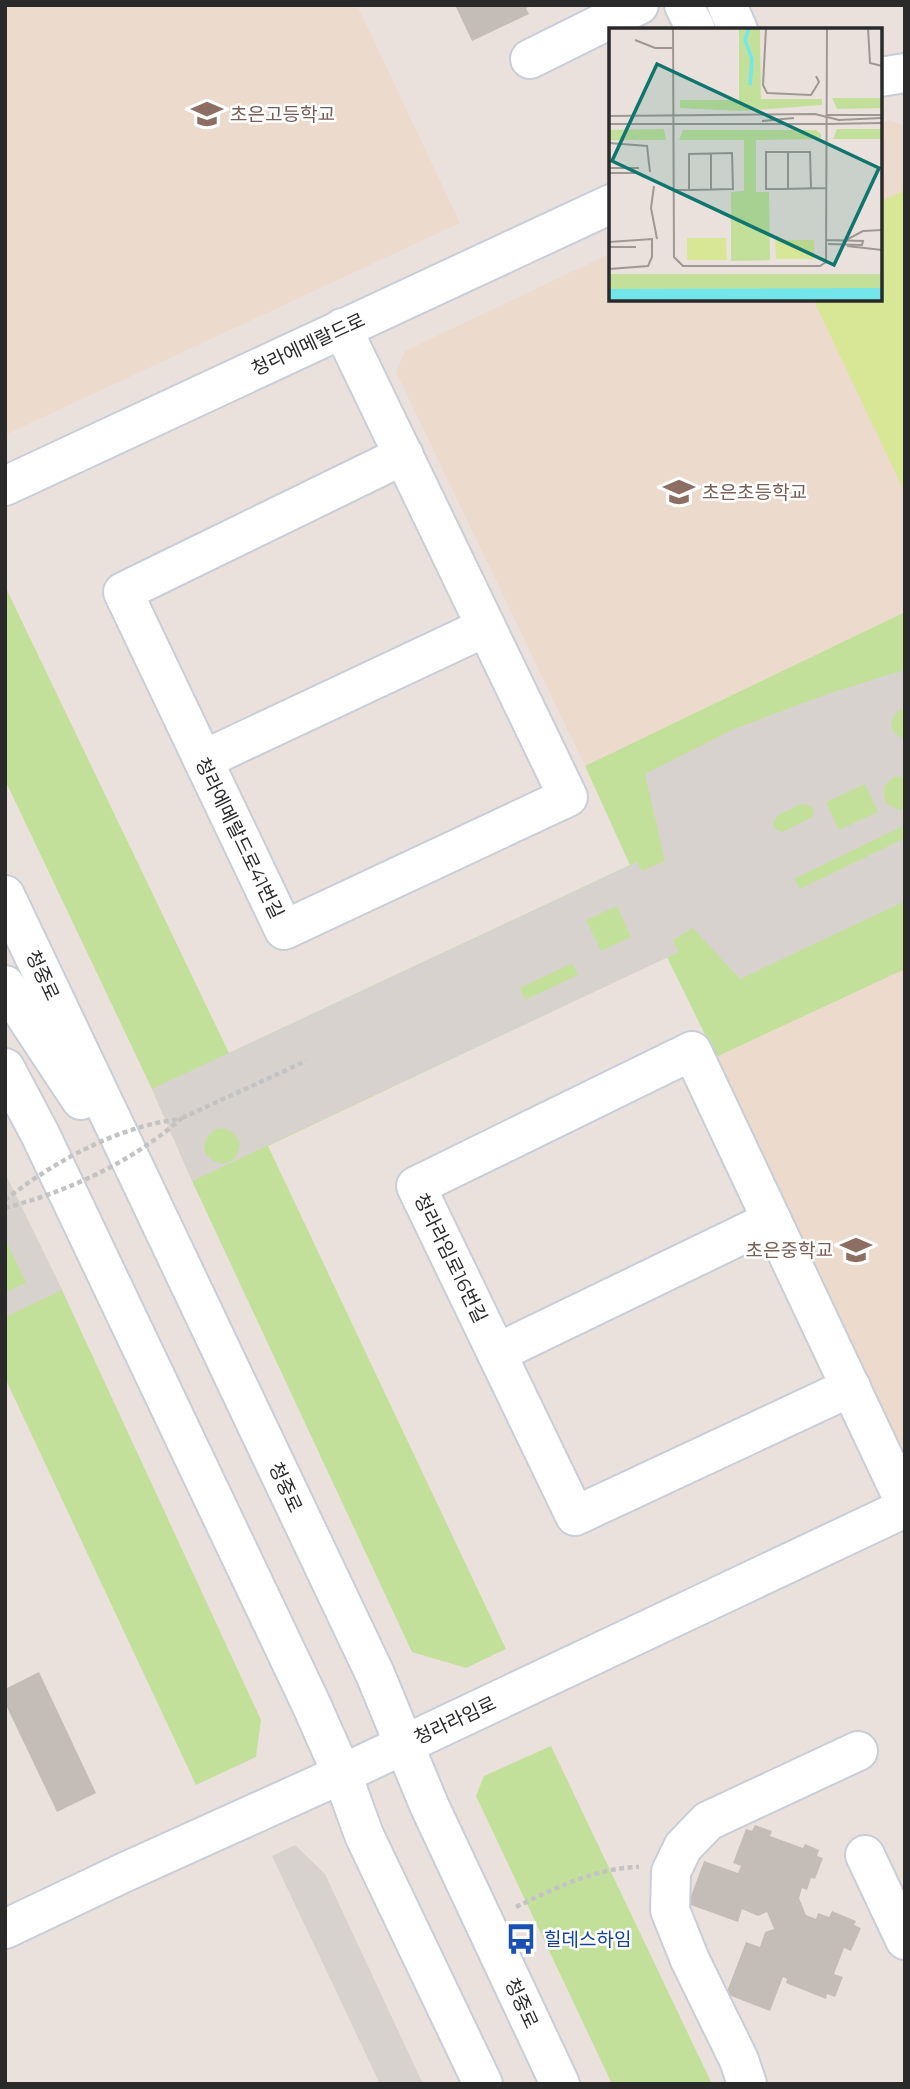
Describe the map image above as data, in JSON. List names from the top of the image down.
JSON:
{
  "streets": {
    "street": [
      "청라에메랄드로",
      "청라에메랄드로41번길",
      "청중로",
      "청라라임로16번길",
      "청라라임로"
    ]
  },
  "crossings": [
    ["청라에메랄드로", "청라에메랄드로41번길"],
    ["청중로", "청라라임로"],
    ["청라라임로16번길", "청라라임로"]
  ],
  "places": {
    "school or university": ["초은고등학교", "초은초등학교", "초은중학교"],
    "bus stop": ["힐데스하임"]
  }
}
